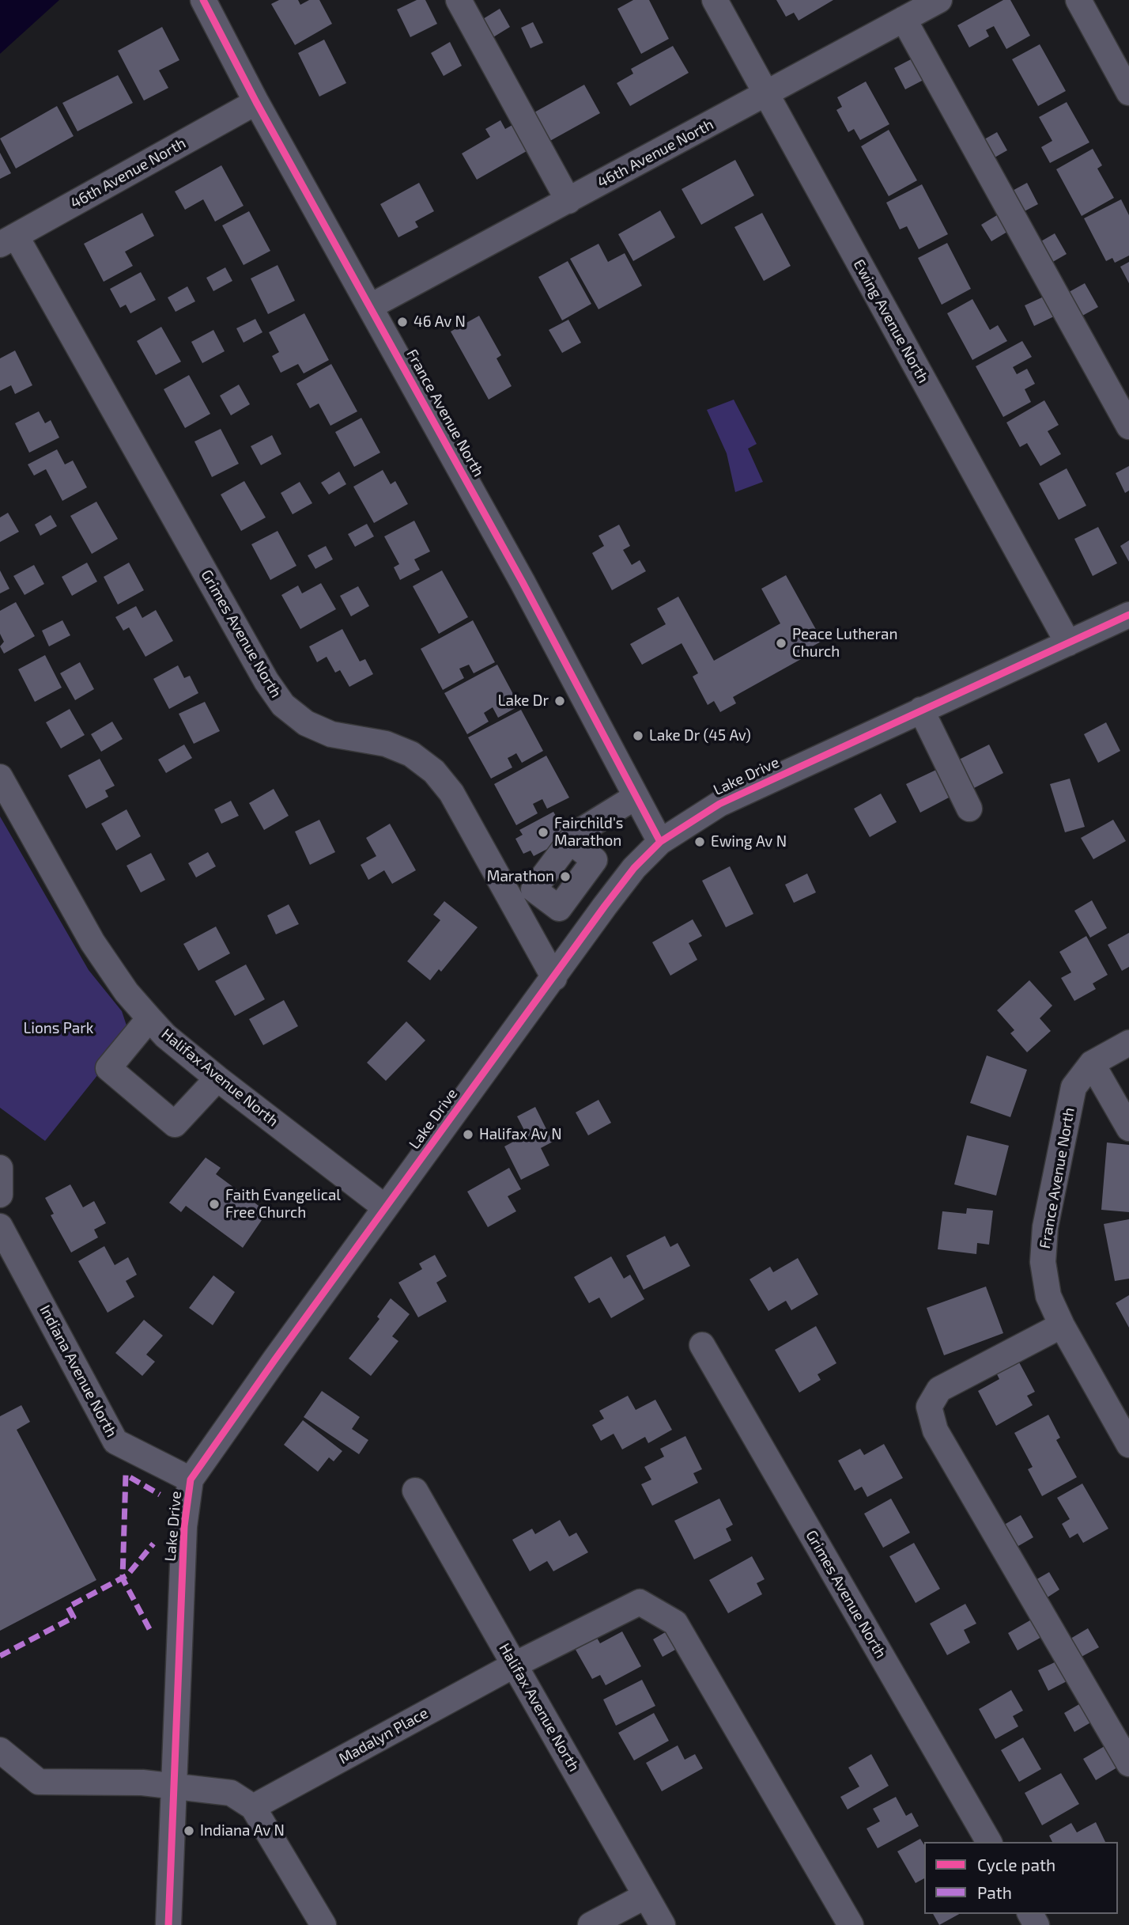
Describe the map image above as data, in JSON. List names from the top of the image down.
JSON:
{
  "streets": {
    "street": [
      "46th Avenue North",
      "Ewing Avenue North",
      "France Avenue North",
      "Grimes Avenue North",
      "Lake Drive",
      "Halifax Avenue North",
      "Indiana Avenue North",
      "Madalyn Place"
    ]
  },
  "crossings": [
    ["46th Avenue North", "Ewing Avenue North"],
    ["46th Avenue North", "France Avenue North"],
    ["46th Avenue North", "Grimes Avenue North"],
    ["Ewing Avenue North", "Lake Drive"],
    ["France Avenue North", "Lake Drive"],
    ["Grimes Avenue North", "Lake Drive"],
    ["Lake Drive", "Halifax Avenue North"],
    ["Lake Drive", "Indiana Avenue North"],
    ["Halifax Avenue North", "Madalyn Place"]
  ],
  "parks": ["Lions Park"],
  "places": [
    "46 Av N",
    "Peace Lutheran Church",
    "Lake Dr",
    "Lake Dr (45 Av)",
    "Fairchild's Marathon",
    "Ewing Av N",
    "Marathon",
    "Halifax Av N",
    "Faith Evangelical Free Church",
    "Indiana Av N"
  ],
  "legend": ["Cycle path", "Path"]
}
